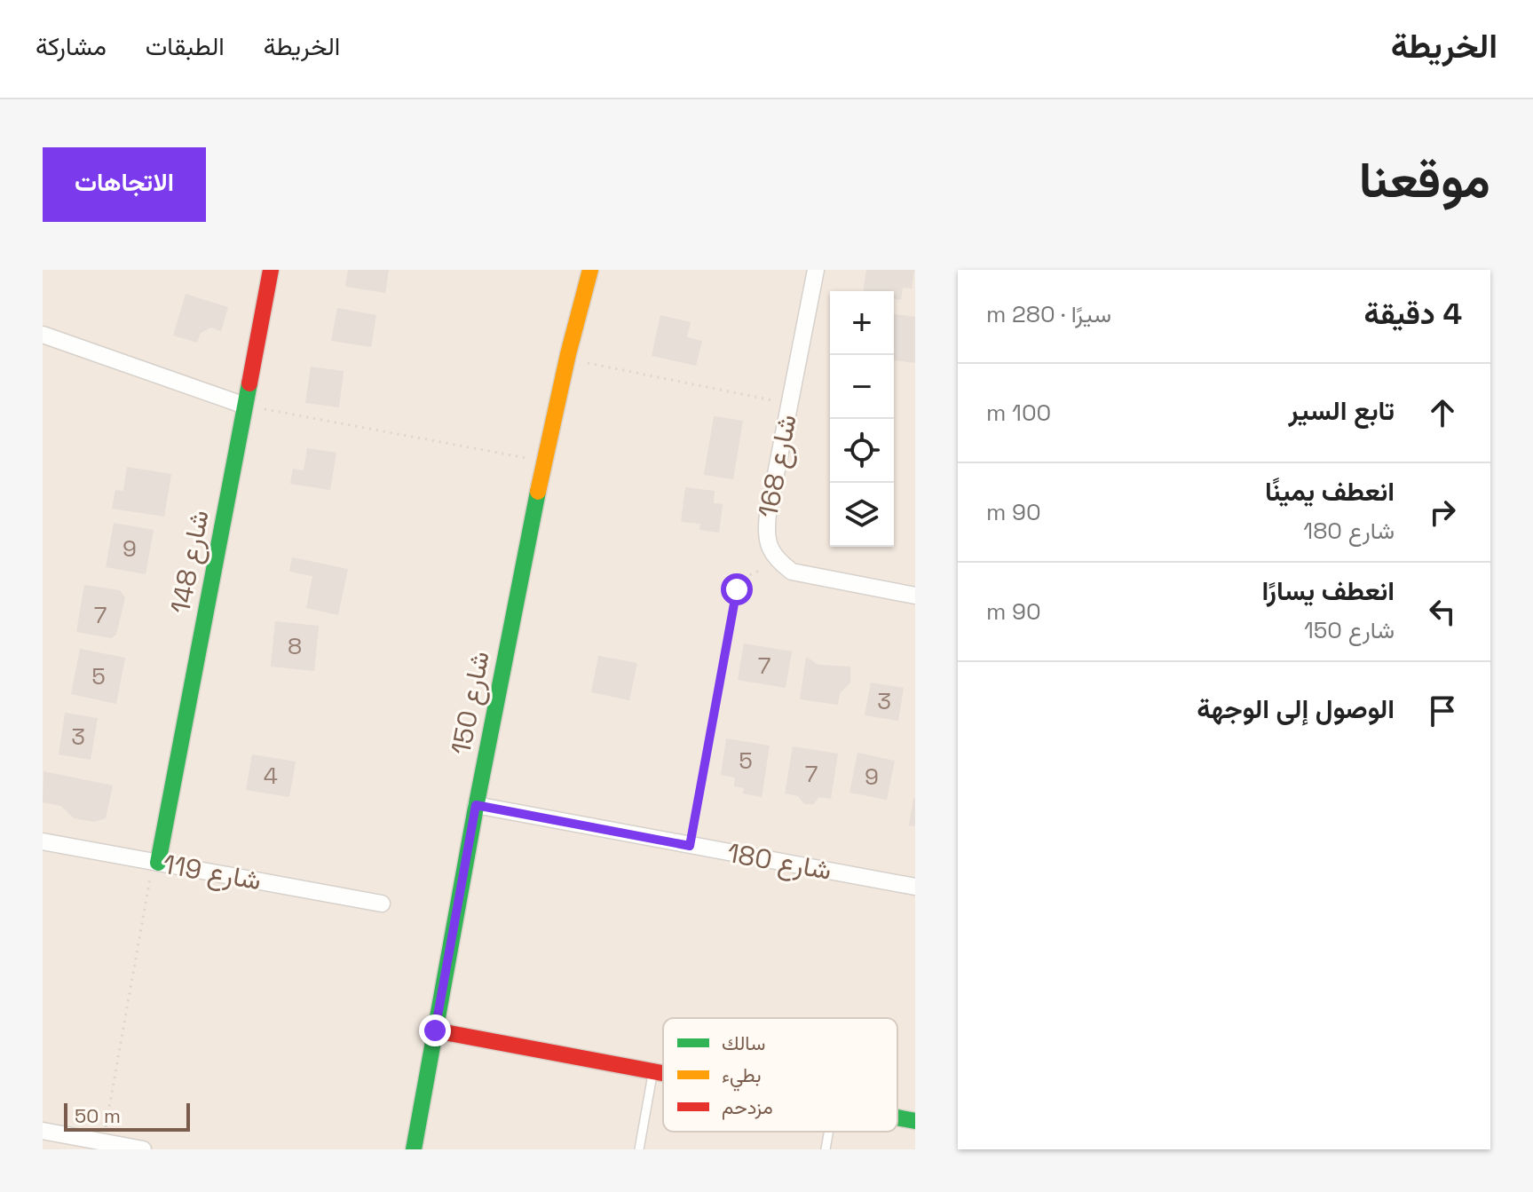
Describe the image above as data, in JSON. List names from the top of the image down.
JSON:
{
  "streets": {
    "street": [
      "شارع 168",
      "شارع 148",
      "شارع 150",
      "شارع 180",
      "شارع 119"
    ]
  },
  "crossings": [
    ["شارع 148", "شارع 119"],
    ["شارع 150", "شارع 180"]
  ],
  "house_numbers": [
    "9",
    "7",
    "8",
    "7",
    "5",
    "3",
    "3",
    "5",
    "7",
    "4",
    "9"
  ],
  "legend": ["سالك", "بطيء", "مزدحم"],
  "scale_bar": "50 m",
  "page": {
    "header": "الخريطة",
    "nav": ["الخريطة", "الطبقات", "مشاركة"],
    "title": "موقعنا",
    "buttons": "الاتجاهات",
    "heading": ["4 دقيقة", "سيرًا · 280 m"],
    "map_buttons": ["+", "−"],
    "list": [
      ["تابع السير", "100 m"],
      ["انعطف يمينًا", "شارع 180", "90 m"],
      ["انعطف يسارًا", "شارع 150", "90 m"],
      "الوصول إلى الوجهة"
    ],
    "scale": "50 m"
  }
}
